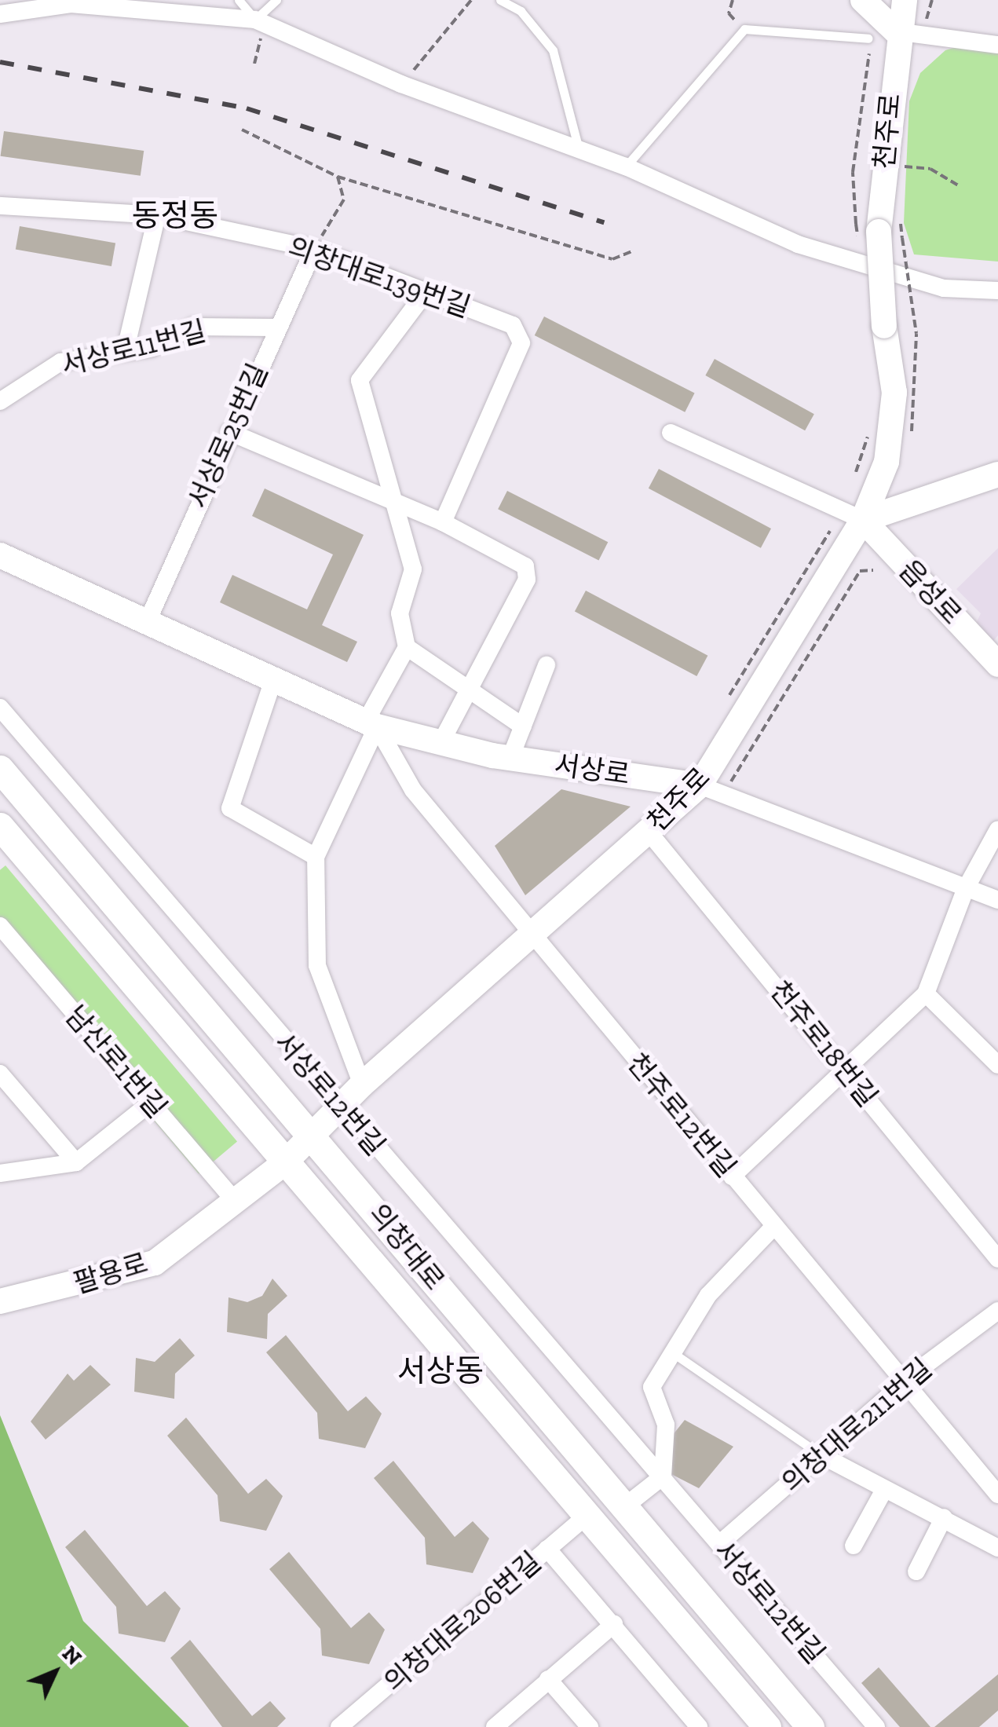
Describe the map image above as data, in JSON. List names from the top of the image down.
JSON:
{
  "streets": {
    "main road": [
      "천주로",
      "읍성로",
      "서상로",
      "의창대로",
      "팔용로"
    ],
    "street": [
      "의창대로139번길",
      "서상로11번길",
      "서상로25번길",
      "천주로18번길",
      "남산로1번길",
      "서상로12번길",
      "천주로12번길",
      "의창대로211번길",
      "의창대로206번길"
    ]
  },
  "crossings": [
    ["천주로", "읍성로"],
    ["천주로", "서상로"],
    ["천주로", "천주로18번길"],
    ["천주로", "서상로12번길"],
    ["천주로", "천주로12번길"],
    ["천주로", "의창대로"],
    ["천주로", "팔용로"],
    ["의창대로139번길", "서상로25번길"],
    ["서상로11번길", "서상로25번길"],
    ["서상로25번길", "서상로"],
    ["서상로", "천주로12번길"],
    ["남산로1번길", "팔용로"],
    ["서상로12번길", "의창대로211번길"],
    ["천주로12번길", "의창대로211번길"],
    ["의창대로", "팔용로"],
    ["의창대로", "의창대로206번길"]
  ],
  "districts": ["동정동", "서상동"],
  "north": "top right"
}
